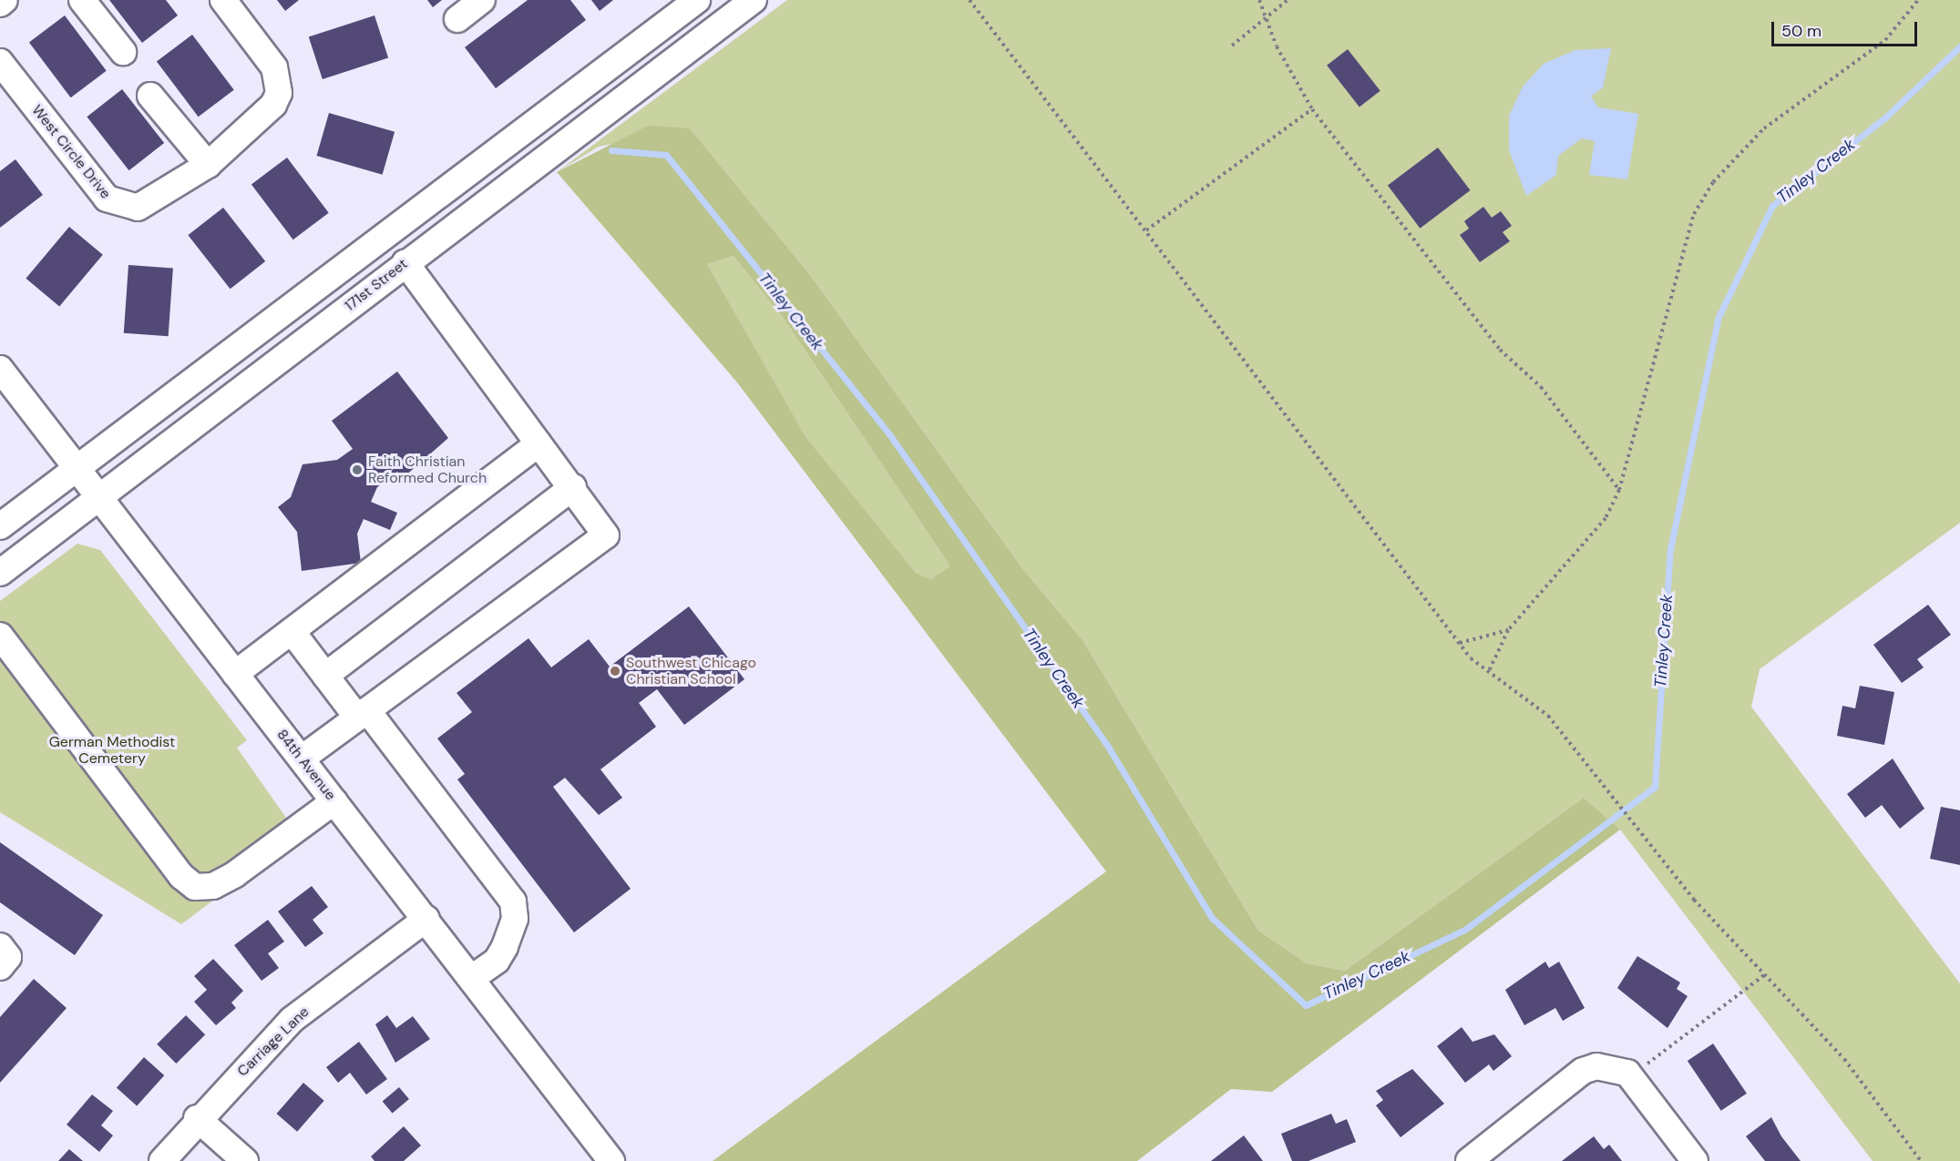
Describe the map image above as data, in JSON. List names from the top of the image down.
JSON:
{
  "streets": {
    "street": [
      "West Circle Drive",
      "171st Street",
      "84th Avenue",
      "Carriage Lane"
    ]
  },
  "crossings": [
    ["171st Street", "84th Avenue"],
    ["84th Avenue", "Carriage Lane"]
  ],
  "water": ["Tinley Creek"],
  "parks": ["German Methodist Cemetery"],
  "places": ["Faith Christian Reformed Church", "Southwest Chicago Christian School"],
  "scale_bar": "50 m"
}
